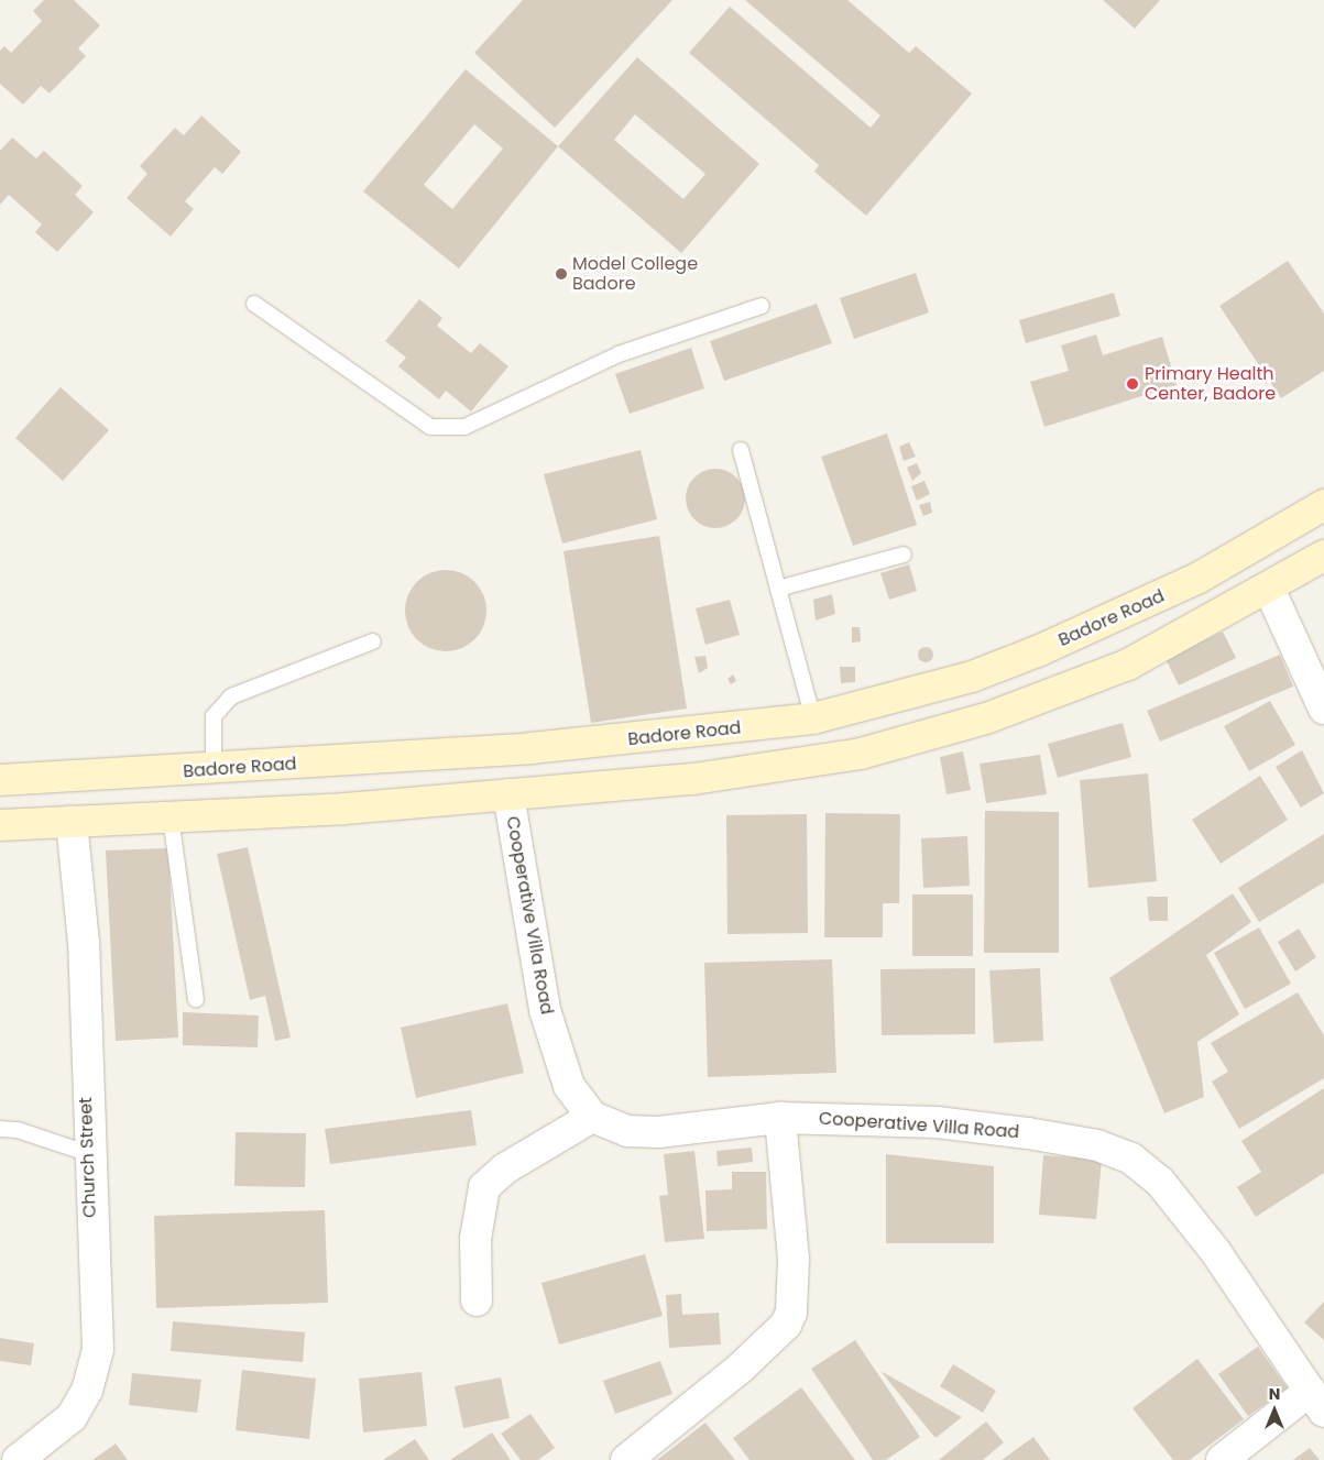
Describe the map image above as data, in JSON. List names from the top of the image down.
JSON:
{
  "streets": {
    "main road": ["Badore Road"],
    "street": ["Cooperative Villa Road", "Church Street"]
  },
  "places": ["Model College Badore", "Primary Health Center, Badore"],
  "north": "top"
}
